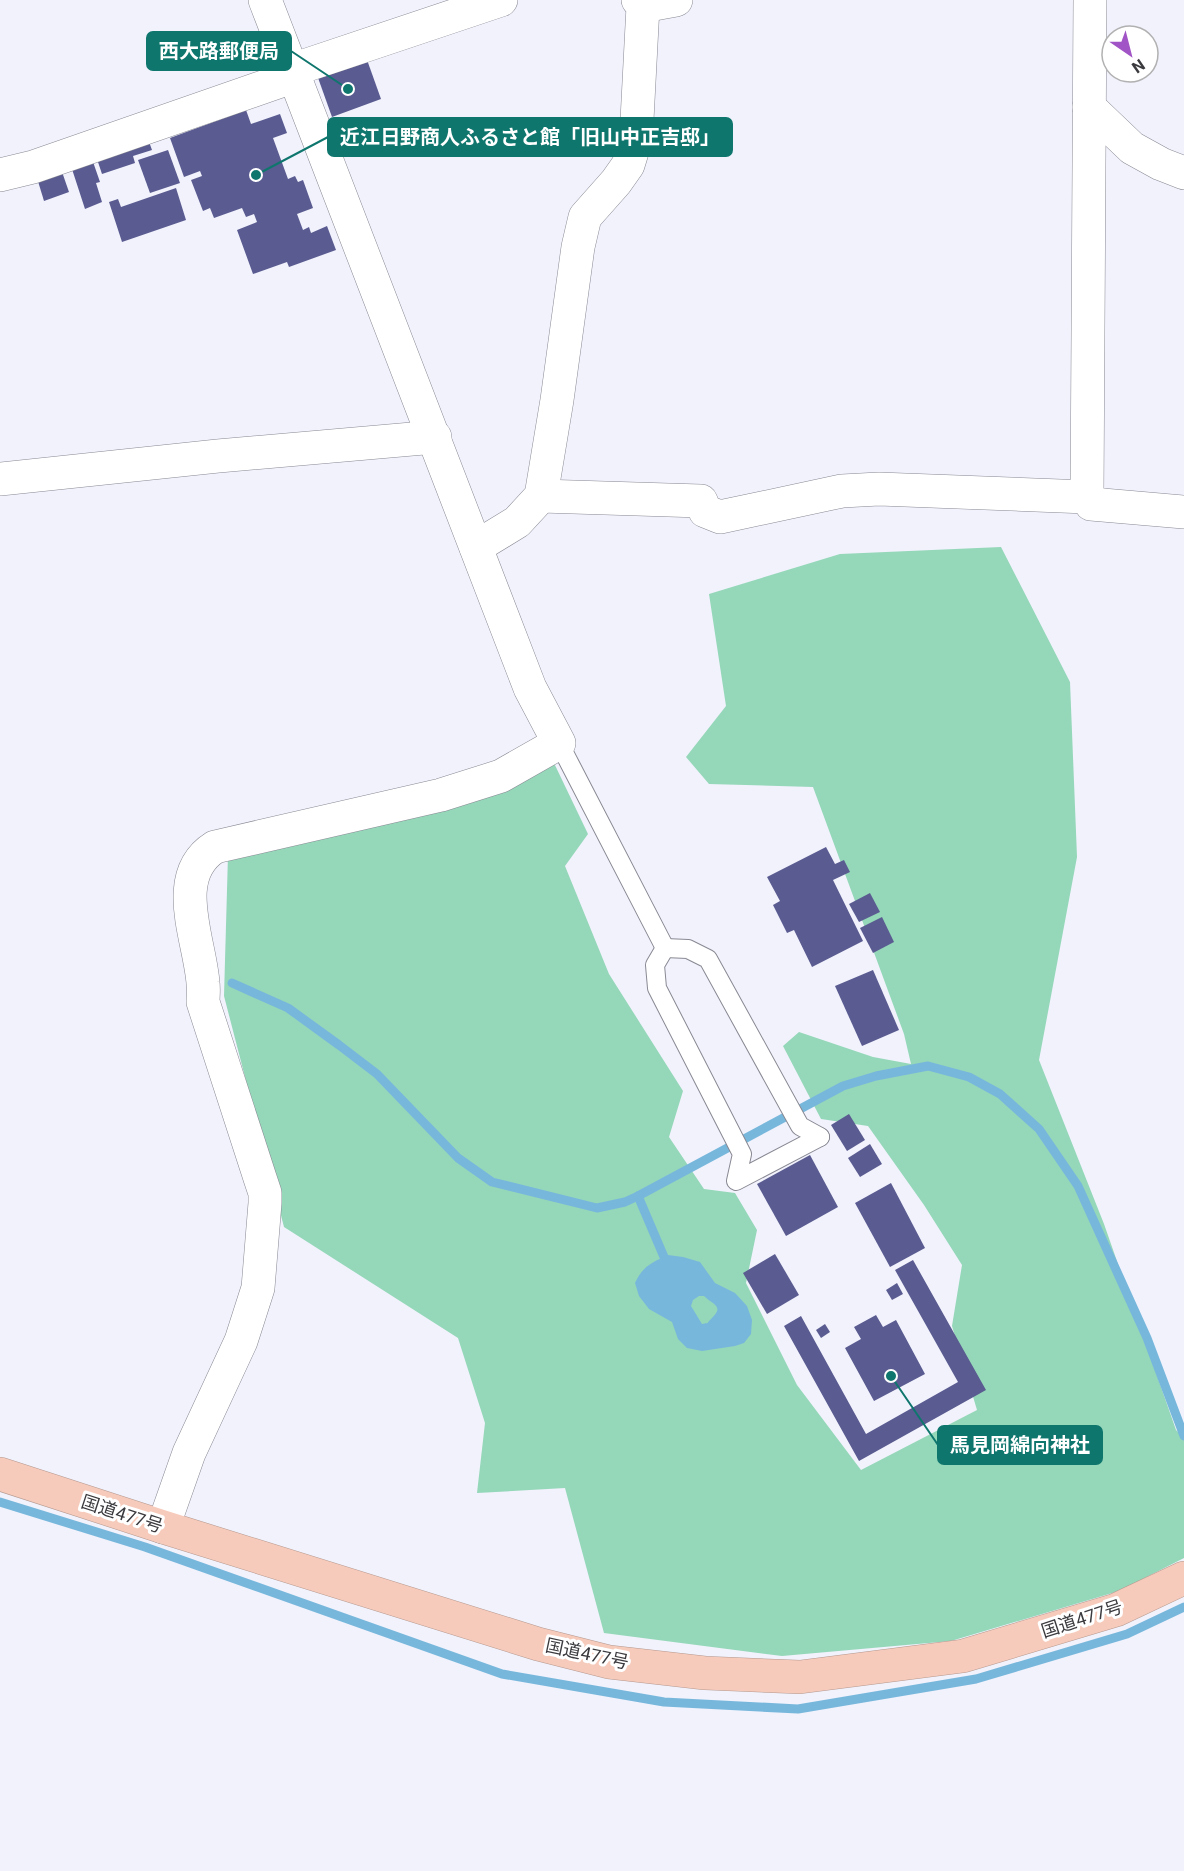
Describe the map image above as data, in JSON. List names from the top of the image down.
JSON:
{
  "streets": {
    "highway": ["国道477号"]
  },
  "places": ["西大路郵便局", "近江日野商人ふるさと館「旧山中正吉邸」", "馬見岡綿向神社"],
  "north": "bottom right"
}
